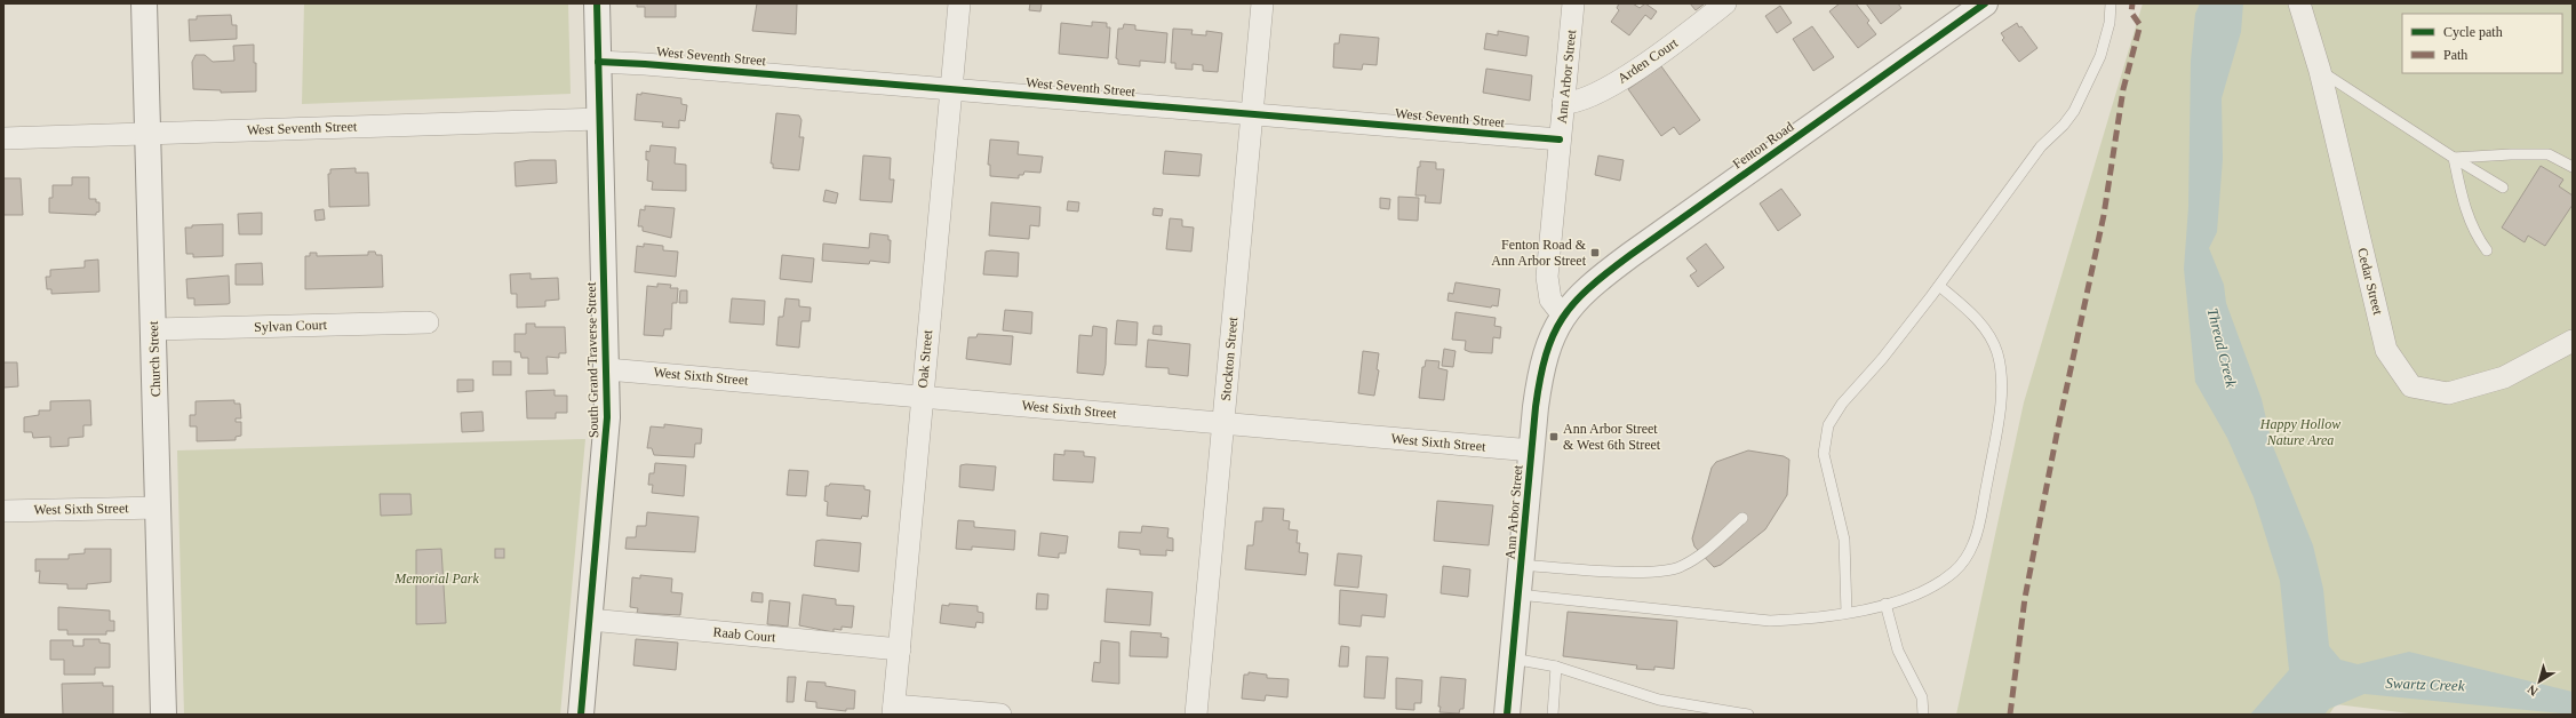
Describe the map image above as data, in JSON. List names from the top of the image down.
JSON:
{
  "streets": {
    "main road": [
      "Ann Arbor Street",
      "Fenton Road",
      "Church Street",
      "South Grand Traverse Street"
    ],
    "street": [
      "West Seventh Street",
      "Arden Court",
      "Cedar Street",
      "Sylvan Court",
      "Oak Street",
      "Stockton Street",
      "West Sixth Street",
      "Raab Court"
    ]
  },
  "crossings": [
    ["West Seventh Street", "Ann Arbor Street"],
    ["West Seventh Street", "Church Street"],
    ["West Seventh Street", "Oak Street"],
    ["West Seventh Street", "Stockton Street"],
    ["West Seventh Street", "South Grand Traverse Street"],
    ["Arden Court", "Ann Arbor Street"],
    ["Ann Arbor Street", "Fenton Road"],
    ["Ann Arbor Street", "West Sixth Street"],
    ["Sylvan Court", "Church Street"],
    ["Church Street", "West Sixth Street"],
    ["Oak Street", "West Sixth Street"],
    ["Oak Street", "Raab Court"],
    ["Stockton Street", "West Sixth Street"],
    ["South Grand Traverse Street", "West Sixth Street"],
    ["South Grand Traverse Street", "Raab Court"]
  ],
  "water": ["Thread Creek", "Swartz Creek"],
  "parks": ["Happy Hollow Nature Area", "Memorial Park"],
  "places": {
    "transit": ["Fenton Road & Ann Arbor Street", "Ann Arbor Street & West 6th Street"]
  },
  "legend": ["Cycle path", "Path"],
  "north": "bottom left"
}
